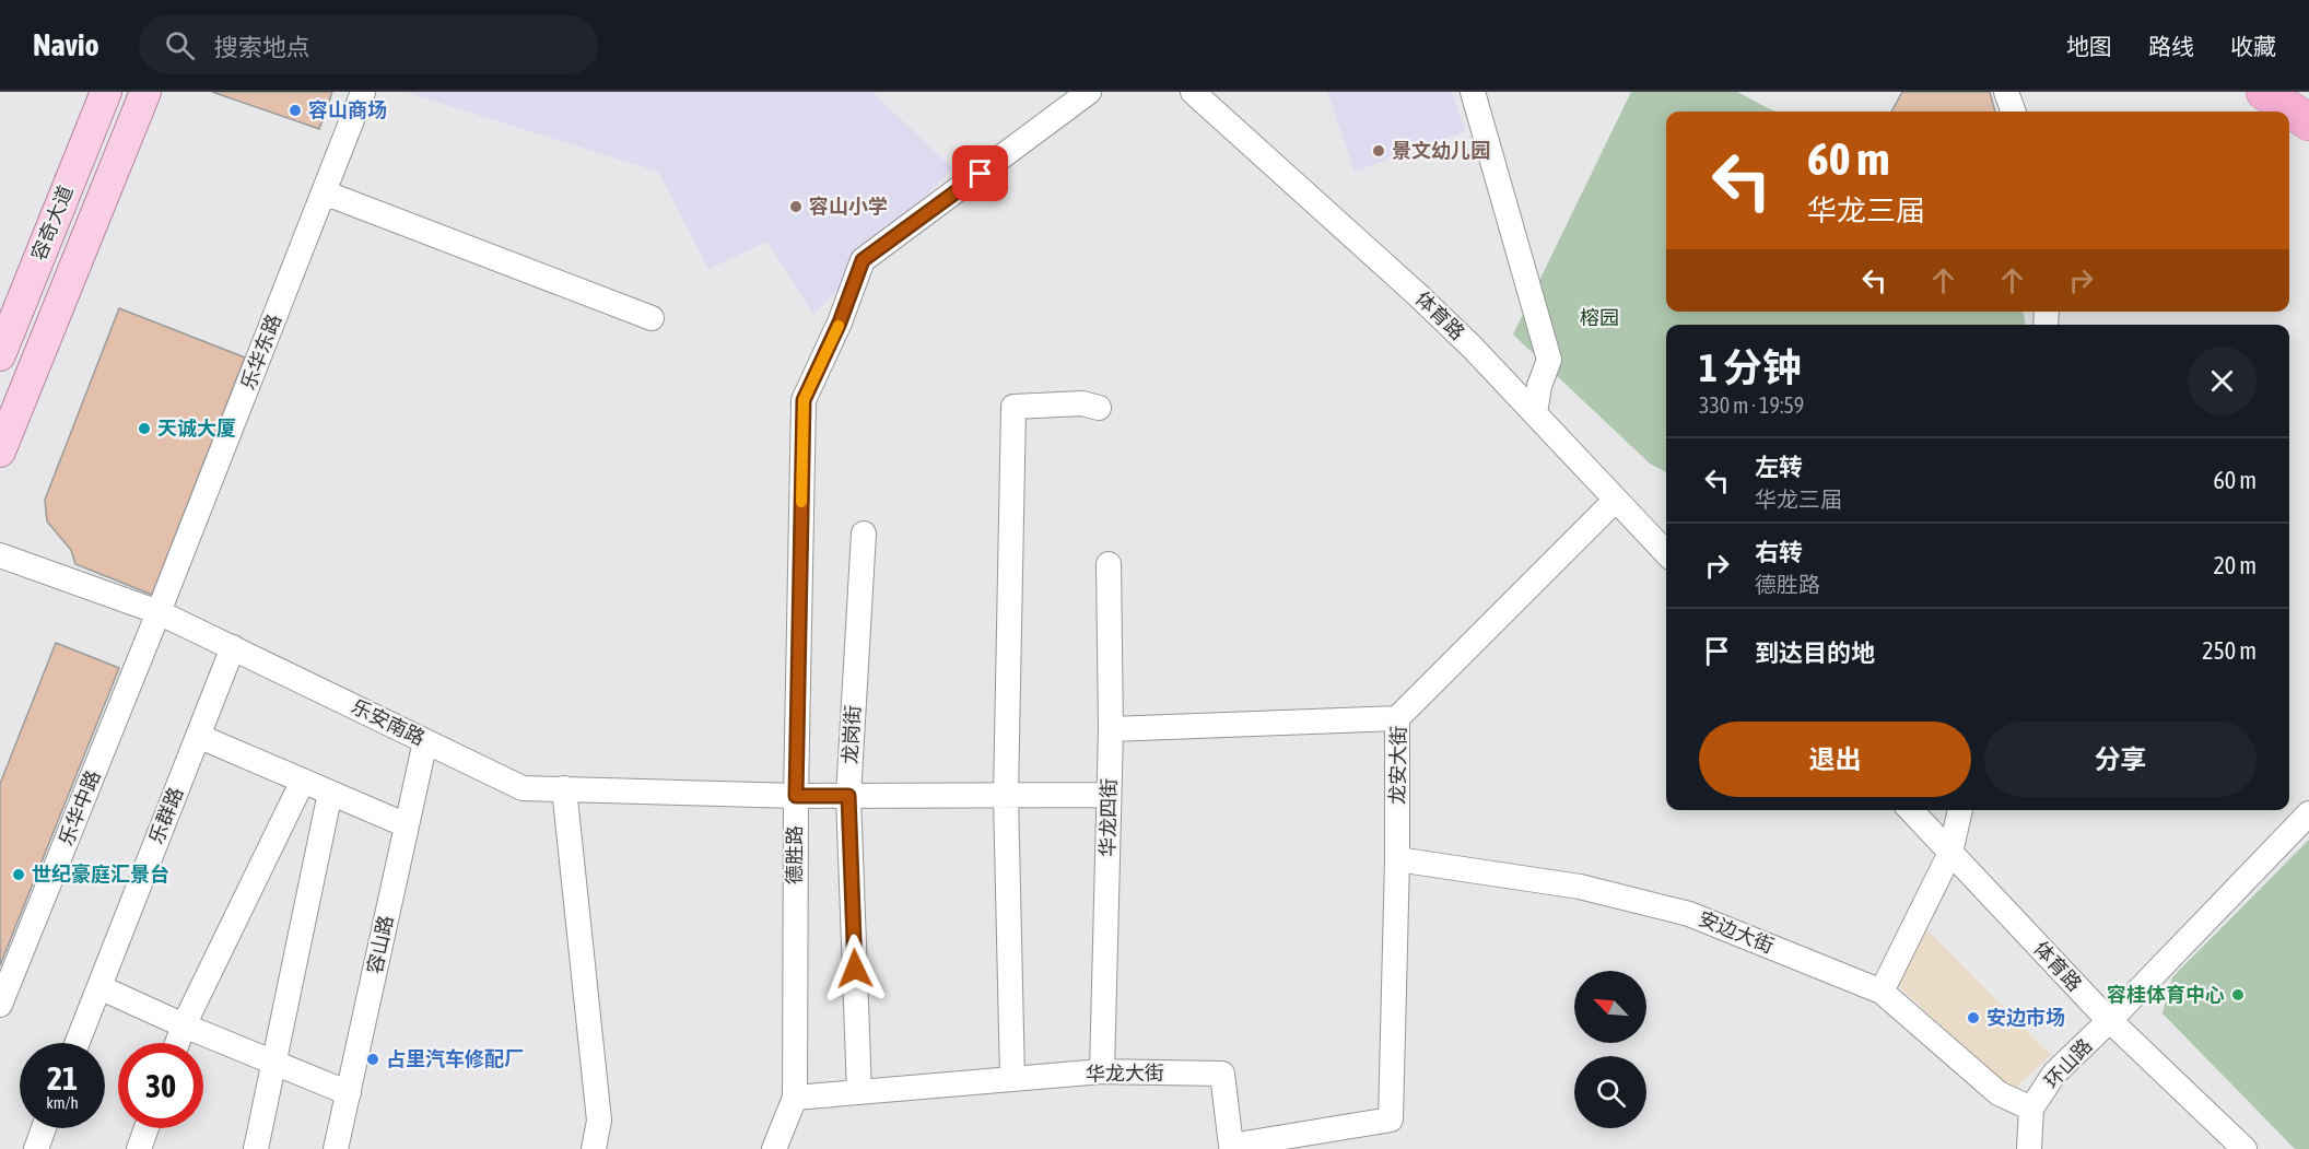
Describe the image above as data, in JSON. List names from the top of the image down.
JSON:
{
  "streets": {
    "main road": ["容奇大道"],
    "street": [
      "体育路",
      "乐华东路",
      "乐安南路",
      "龙岗街",
      "龙安大街",
      "乐华中路",
      "乐群路",
      "华龙四街",
      "德胜路",
      "安边大街",
      "容山路",
      "环山路",
      "华龙大街"
    ]
  },
  "crossings": [
    ["体育路", "龙安大街"],
    ["体育路", "环山路"],
    ["乐华东路", "乐安南路"],
    ["乐华东路", "乐华中路"],
    ["乐安南路", "龙岗街"],
    ["乐安南路", "乐华中路"],
    ["乐安南路", "乐群路"],
    ["乐安南路", "华龙四街"],
    ["乐安南路", "德胜路"],
    ["乐安南路", "容山路"],
    ["龙岗街", "华龙大街"],
    ["龙安大街", "安边大街"],
    ["龙安大街", "华龙大街"],
    ["华龙四街", "华龙大街"],
    ["德胜路", "华龙大街"],
    ["安边大街", "环山路"]
  ],
  "parks": ["榕园"],
  "places": [
    "容山商场",
    "景文幼儿园",
    "容山小学",
    "天诚大厦",
    "世纪豪庭汇景台",
    "容桂体育中心",
    "安边市场",
    "占里汽车修配厂"
  ],
  "north": "top left",
  "page": {
    "header": "Navio",
    "search": "搜索地点",
    "nav": ["地图", "路线", "收藏"],
    "turn": ["60 m", "华龙三届"],
    "heading": ["1 分钟", "330 m · 19:59"],
    "list": [
      {
        "name": "左转",
        "note": "华龙三届",
        "value": "60 m"
      },
      {
        "name": "右转",
        "note": "德胜路",
        "value": "20 m"
      },
      {
        "name": "到达目的地",
        "value": "250 m"
      }
    ],
    "buttons": ["退出", "分享"],
    "speed": "21 km/h",
    "limit": "30"
  }
}
